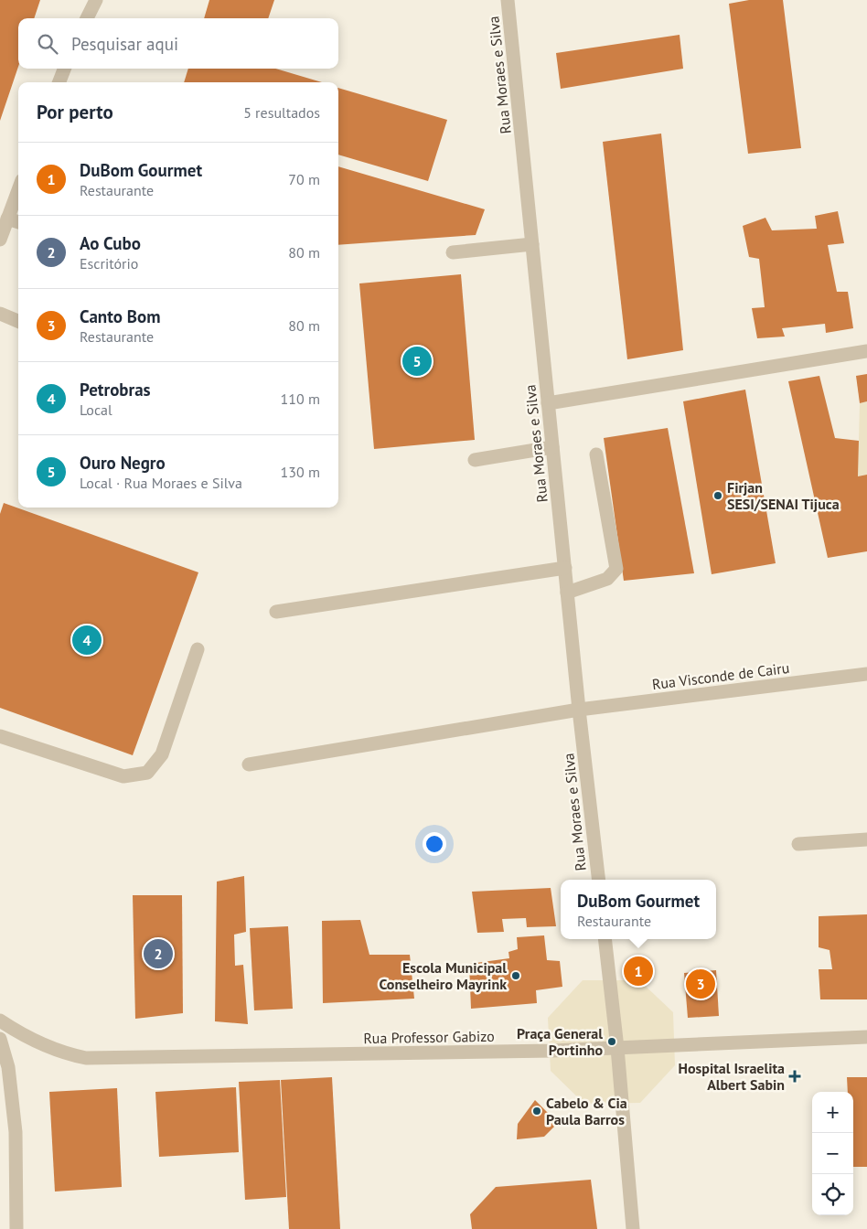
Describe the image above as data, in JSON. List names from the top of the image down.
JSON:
{
  "streets": {
    "street": ["Rua Moraes e Silva", "Rua Visconde de Cairu", "Rua Professor Gabizo"]
  },
  "crossings": [
    ["Rua Moraes e Silva", "Rua Visconde de Cairu"]
  ],
  "places": {
    "other": [
      "Firjan SESI/SENAI Tijuca",
      "Escola Municipal Conselheiro Mayrink",
      "Praça General Portinho",
      "Cabelo & Cia Paula Barros"
    ],
    "health": ["Hospital Israelita Albert Sabin"]
  },
  "page": {
    "search": "Pesquisar aqui",
    "heading": ["Por perto", "5 resultados"],
    "list": [
      {
        "mark": "1",
        "name": "DuBom Gourmet",
        "note": "Restaurante",
        "value": "70 m"
      },
      {
        "mark": "2",
        "name": "Ao Cubo",
        "note": "Escritório",
        "value": "80 m"
      },
      {
        "mark": "3",
        "name": "Canto Bom",
        "note": "Restaurante",
        "value": "80 m"
      },
      {
        "mark": "4",
        "name": "Petrobras",
        "note": "Local",
        "value": "110 m"
      },
      {
        "mark": "5",
        "name": "Ouro Negro",
        "note": "Local · Rua Moraes e Silva",
        "value": "130 m"
      }
    ],
    "pins": [
      "5",
      "4",
      "2",
      "1",
      "3"
    ],
    "popup": ["DuBom Gourmet", "Restaurante"],
    "map_buttons": ["+", "−"]
  }
}
